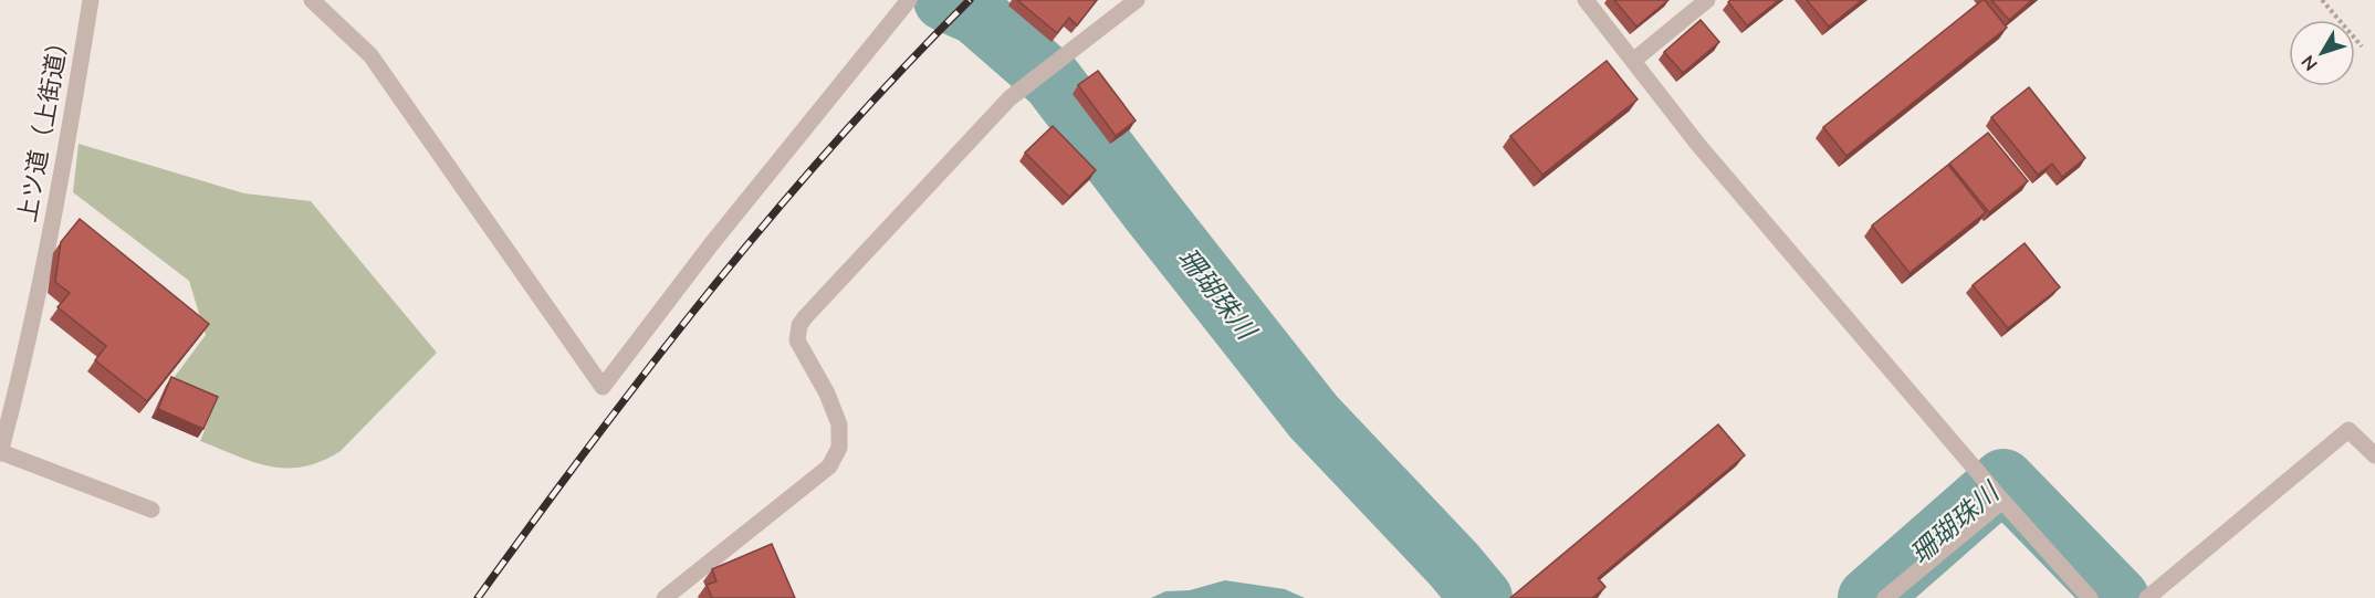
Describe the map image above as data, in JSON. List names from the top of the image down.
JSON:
{
  "streets": {
    "street": ["上ツ道（上街道）"]
  },
  "water": ["珊瑚珠川"],
  "north": "bottom left"
}
